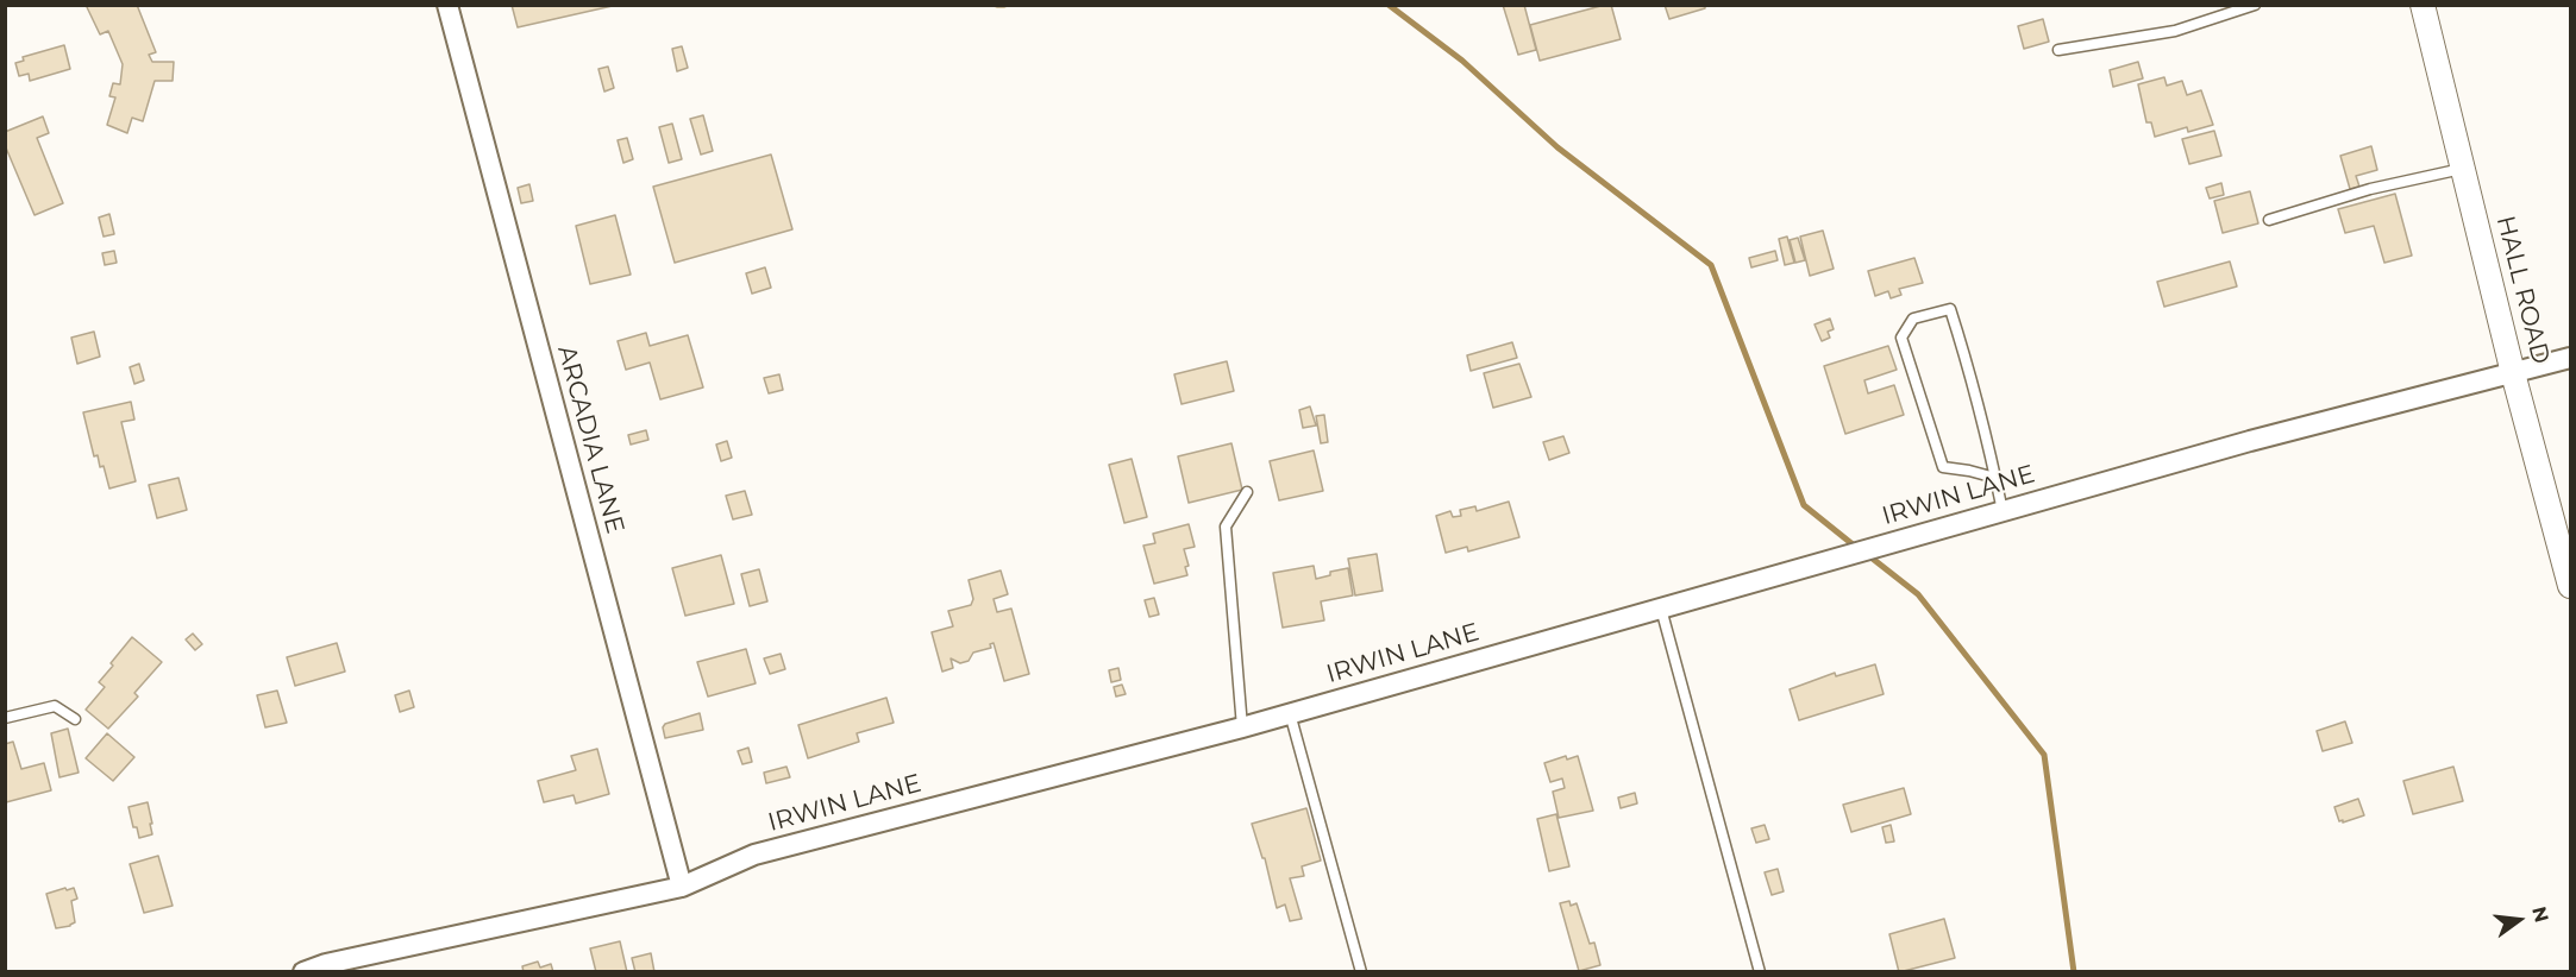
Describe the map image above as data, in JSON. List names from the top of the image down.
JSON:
{
  "streets": {
    "street": ["HALL ROAD", "ARCADIA LANE", "IRWIN LANE"]
  },
  "crossings": [
    ["HALL ROAD", "IRWIN LANE"],
    ["ARCADIA LANE", "IRWIN LANE"]
  ],
  "north": "right"
}
